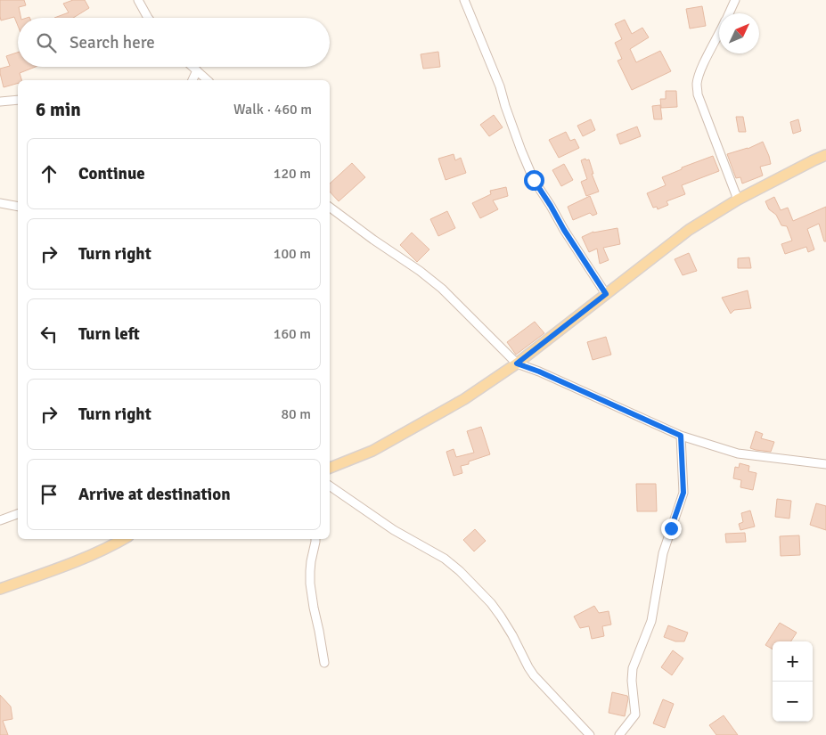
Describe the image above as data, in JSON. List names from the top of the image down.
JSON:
{
  "north": "top right",
  "page": {
    "search": "Search here",
    "heading": ["6 min", "Walk · 460 m"],
    "list": [
      ["Continue", "120 m"],
      ["Turn right", "100 m"],
      ["Turn left", "160 m"],
      ["Turn right", "80 m"],
      "Arrive at destination"
    ],
    "map_buttons": ["+", "−"]
  }
}
